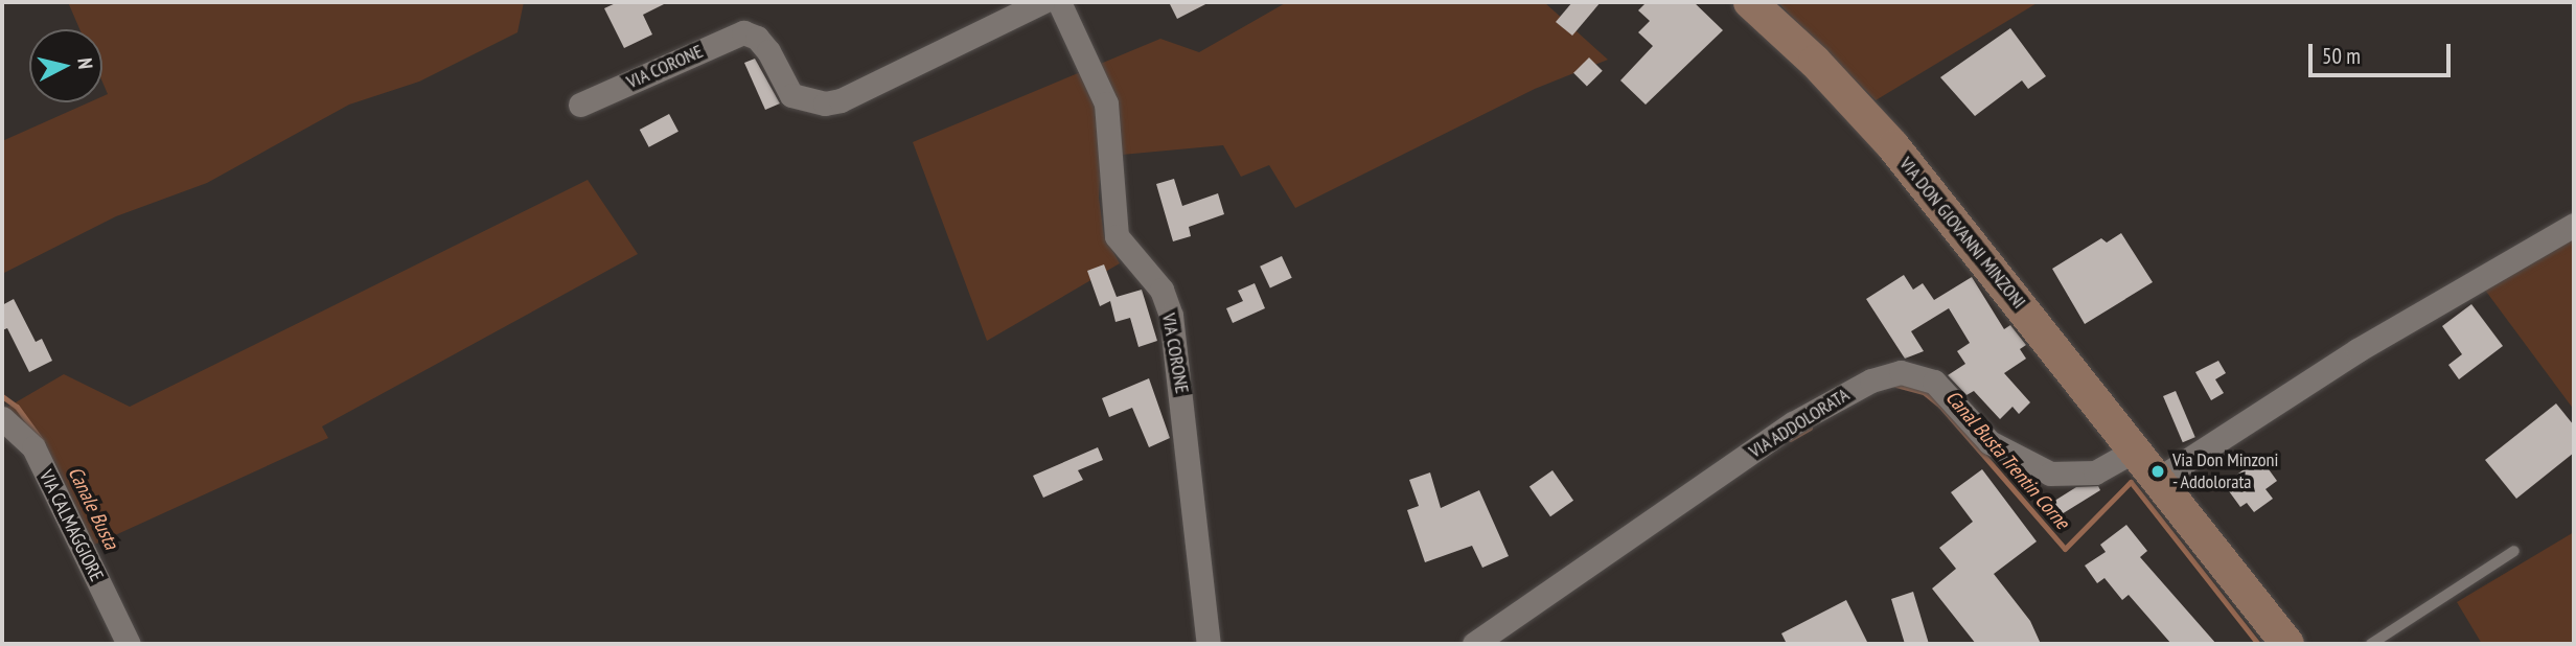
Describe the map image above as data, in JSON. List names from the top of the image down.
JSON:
{
  "streets": {
    "street": [
      "VIA CORONE",
      "VIA DON GIOVANNI MINZONI",
      "VIA ADDOLORATA",
      "VIA CALMAGGIORE"
    ]
  },
  "crossings": [
    ["VIA DON GIOVANNI MINZONI", "VIA ADDOLORATA"]
  ],
  "water": ["Canal Busta Trentin Corne", "Canale Busta"],
  "places": ["Via Don Minzoni - Addolorata"],
  "scale_bar": "50 m",
  "north": "right"
}
